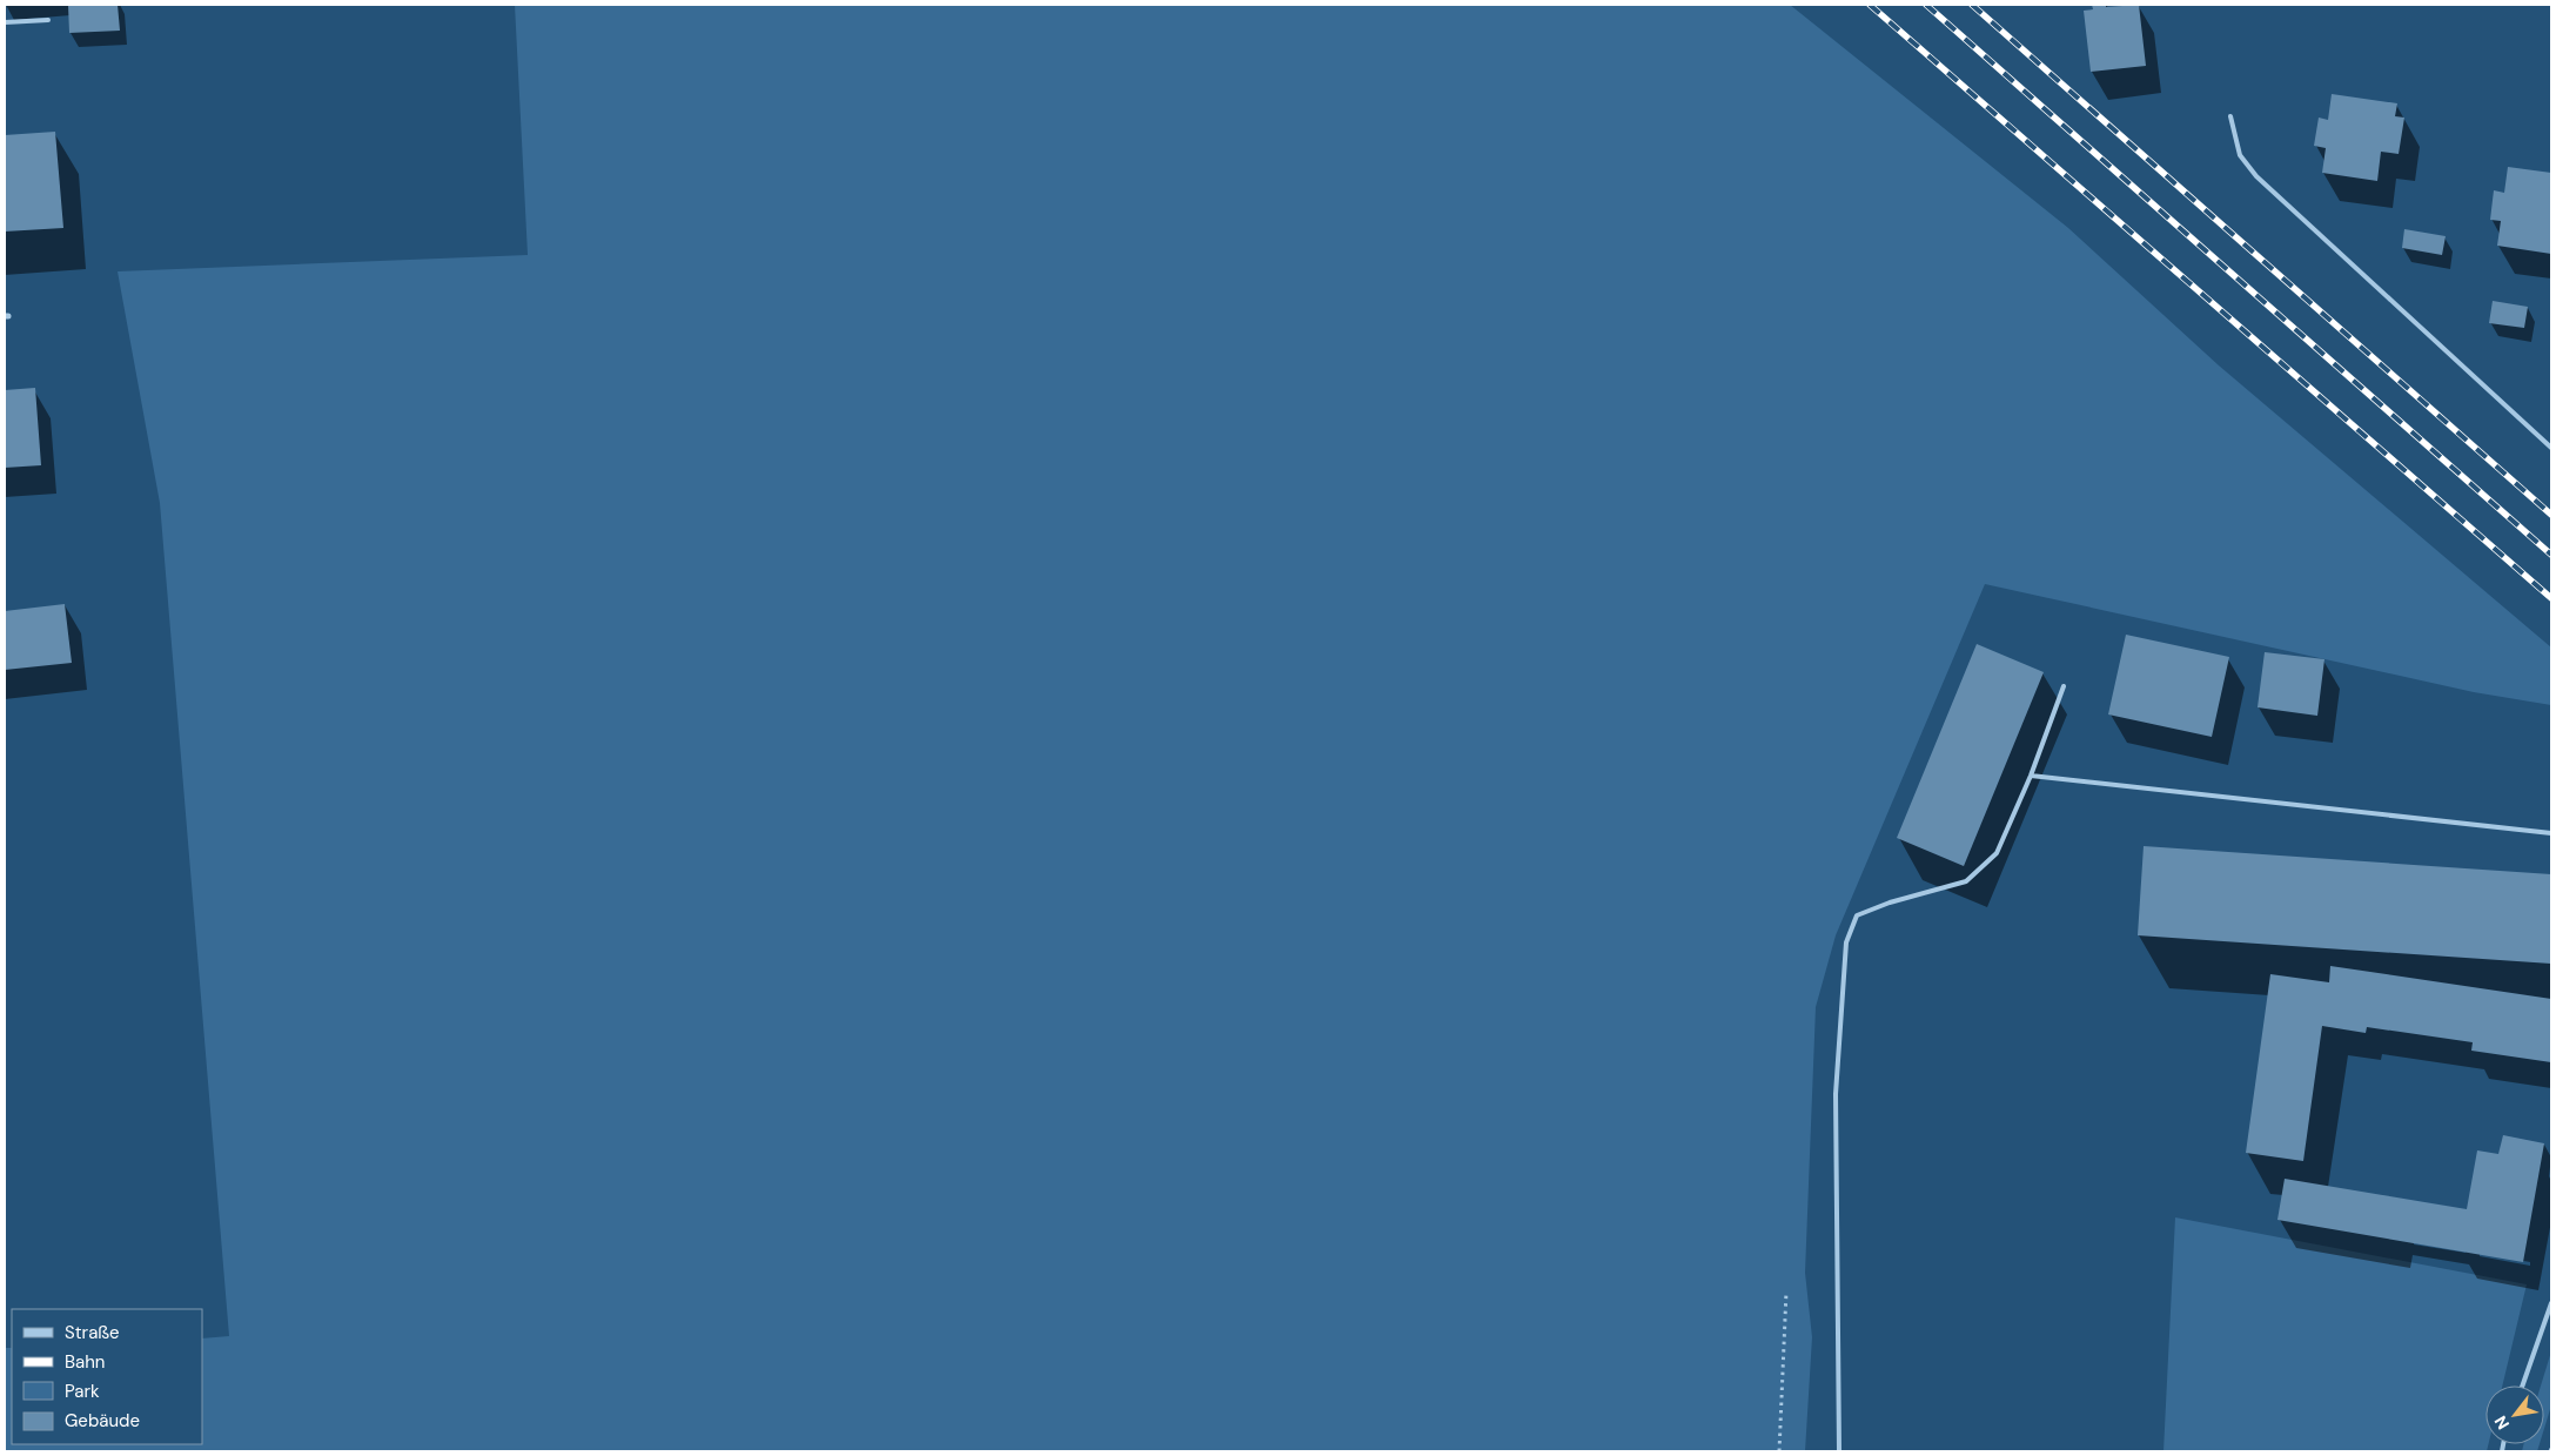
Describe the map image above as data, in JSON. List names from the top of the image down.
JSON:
{
  "legend": [
    "Straße",
    "Bahn",
    "Park",
    "Gebäude"
  ],
  "north": "bottom left"
}
